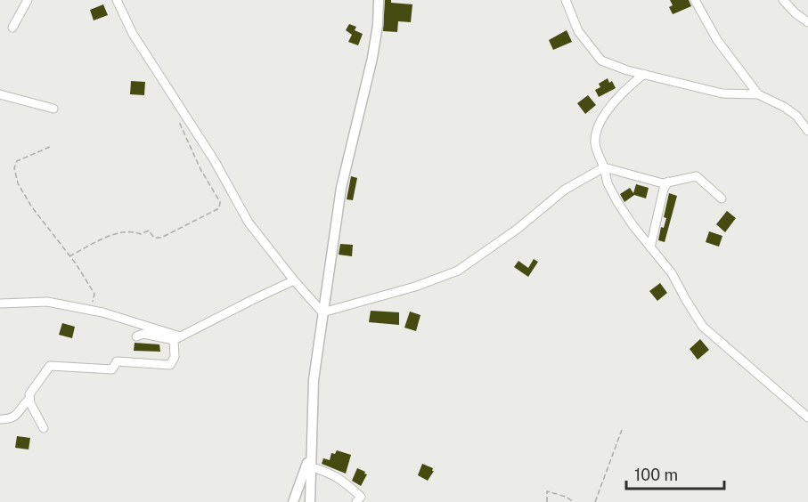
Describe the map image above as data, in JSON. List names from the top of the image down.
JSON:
{
  "scale_bar": "100 m"
}
